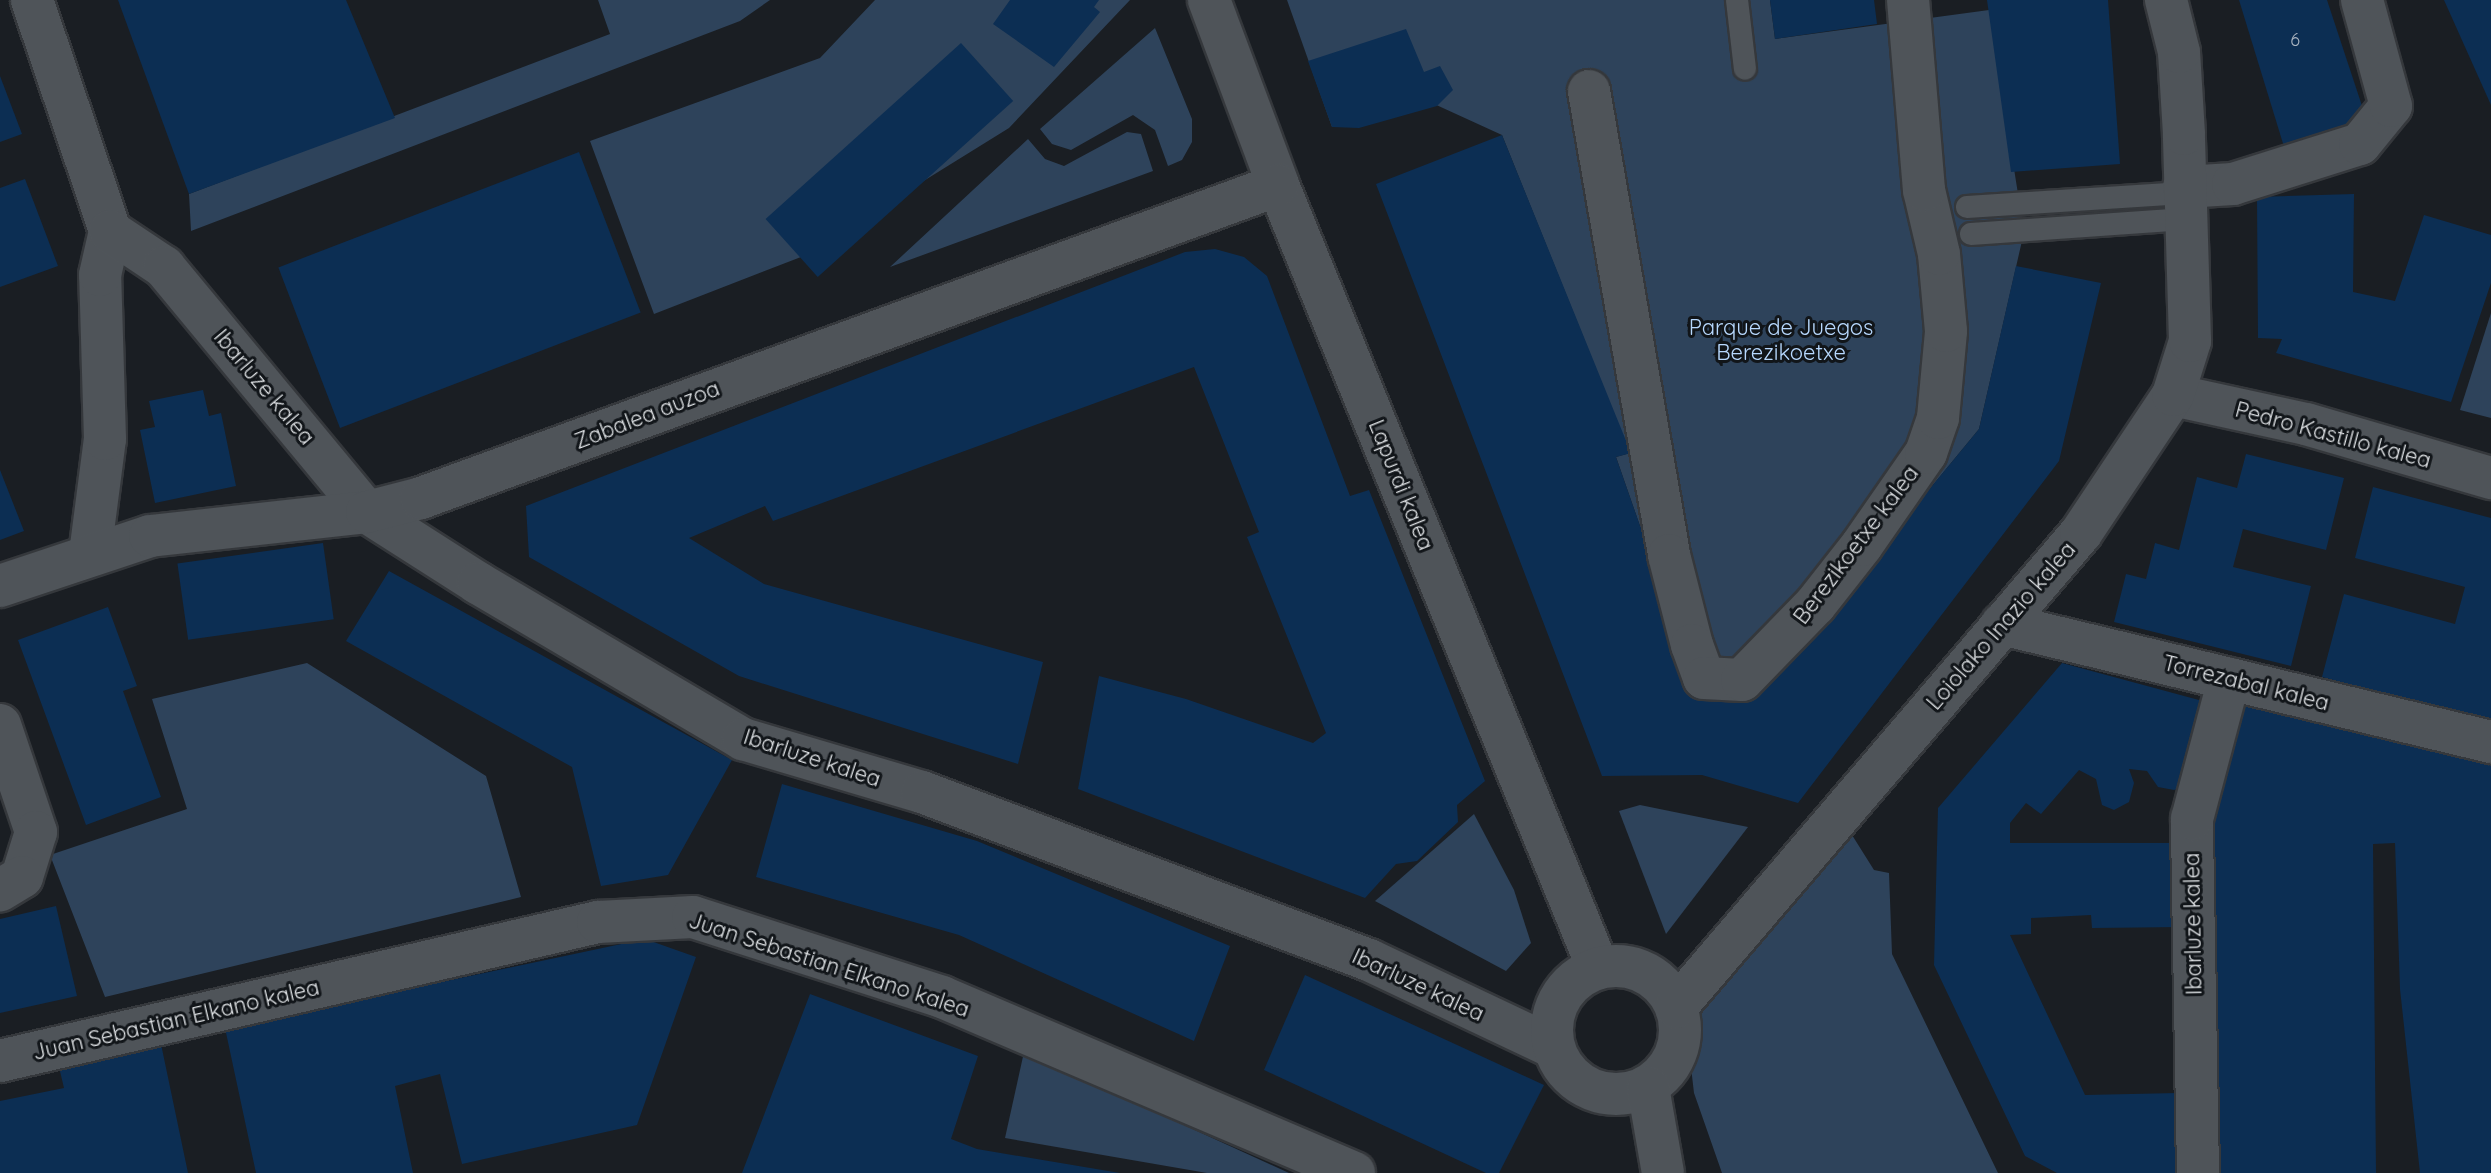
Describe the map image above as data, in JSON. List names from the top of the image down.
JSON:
{
  "streets": {
    "street": [
      "Ibarluze kalea",
      "Zabalea auzoa",
      "Pedro Kastillo kalea",
      "Lapurdi kalea",
      "Berezikoetxe kalea",
      "Loiolako Inazio kalea",
      "Torrezabal kalea",
      "Juan Sebastian Elkano kalea"
    ]
  },
  "crossings": [
    ["Ibarluze kalea", "Zabalea auzoa"],
    ["Ibarluze kalea", "Lapurdi kalea"],
    ["Ibarluze kalea", "Loiolako Inazio kalea"],
    ["Ibarluze kalea", "Torrezabal kalea"],
    ["Zabalea auzoa", "Lapurdi kalea"],
    ["Pedro Kastillo kalea", "Loiolako Inazio kalea"],
    ["Lapurdi kalea", "Loiolako Inazio kalea"],
    ["Loiolako Inazio kalea", "Torrezabal kalea"]
  ],
  "parks": ["Parque de Juegos Berezikoetxe"],
  "house_numbers": ["6"]
}
